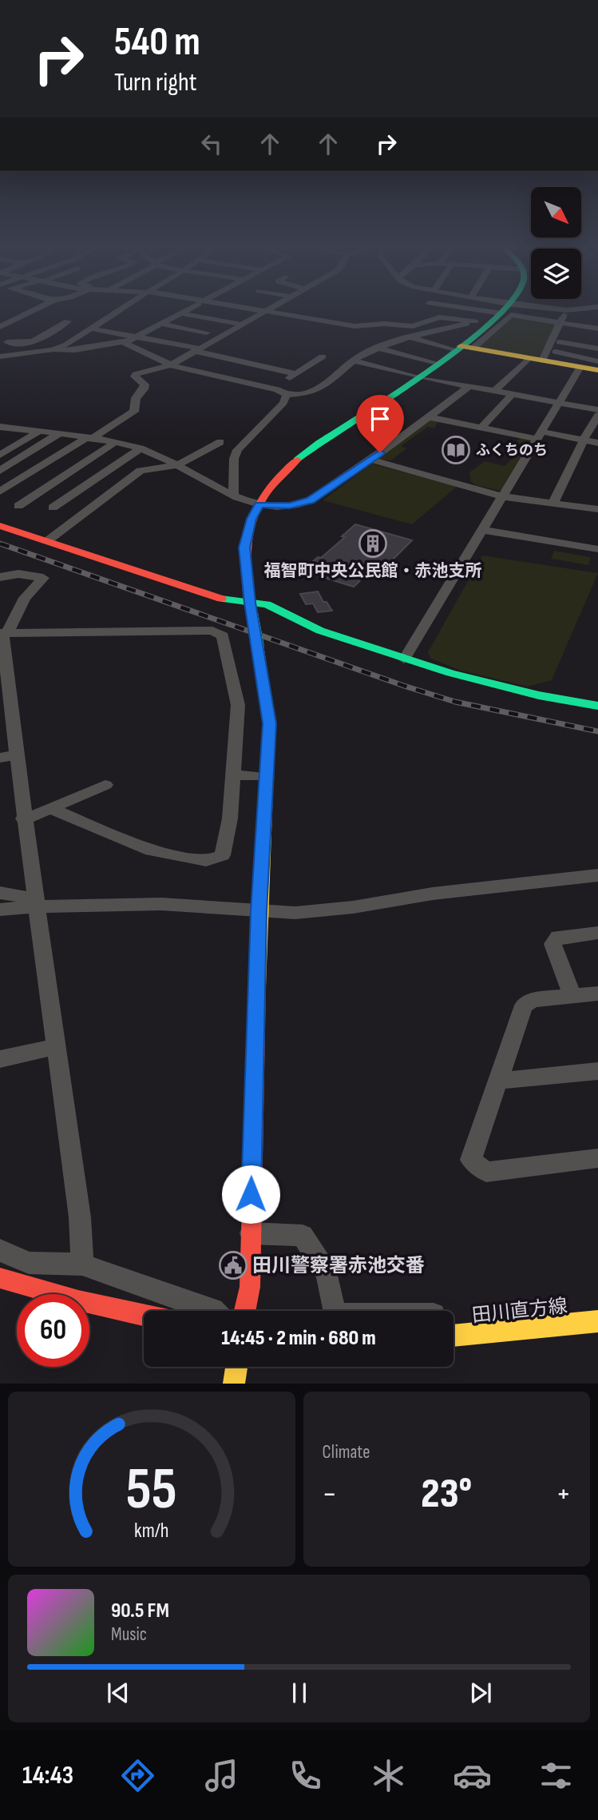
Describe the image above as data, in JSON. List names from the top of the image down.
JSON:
{
  "streets": {
    "main road": ["田川直方線"]
  },
  "places": {
    "library": ["ふくちのち"],
    "building": ["福智町中央公民館・赤池支所"],
    "public building": ["田川警察署赤池交番"]
  },
  "north": "bottom right",
  "page": {
    "turn": ["540 m", "Turn right"],
    "limit": "60",
    "trip": "14:45 · 2 min · 680 m",
    "tile": "Climate",
    "heat": ["−", "23°", "+"],
    "song": ["90.5 FM", "Music"],
    "tabs": "14:43",
    "gauge": ["55", "km/h"]
  }
}
